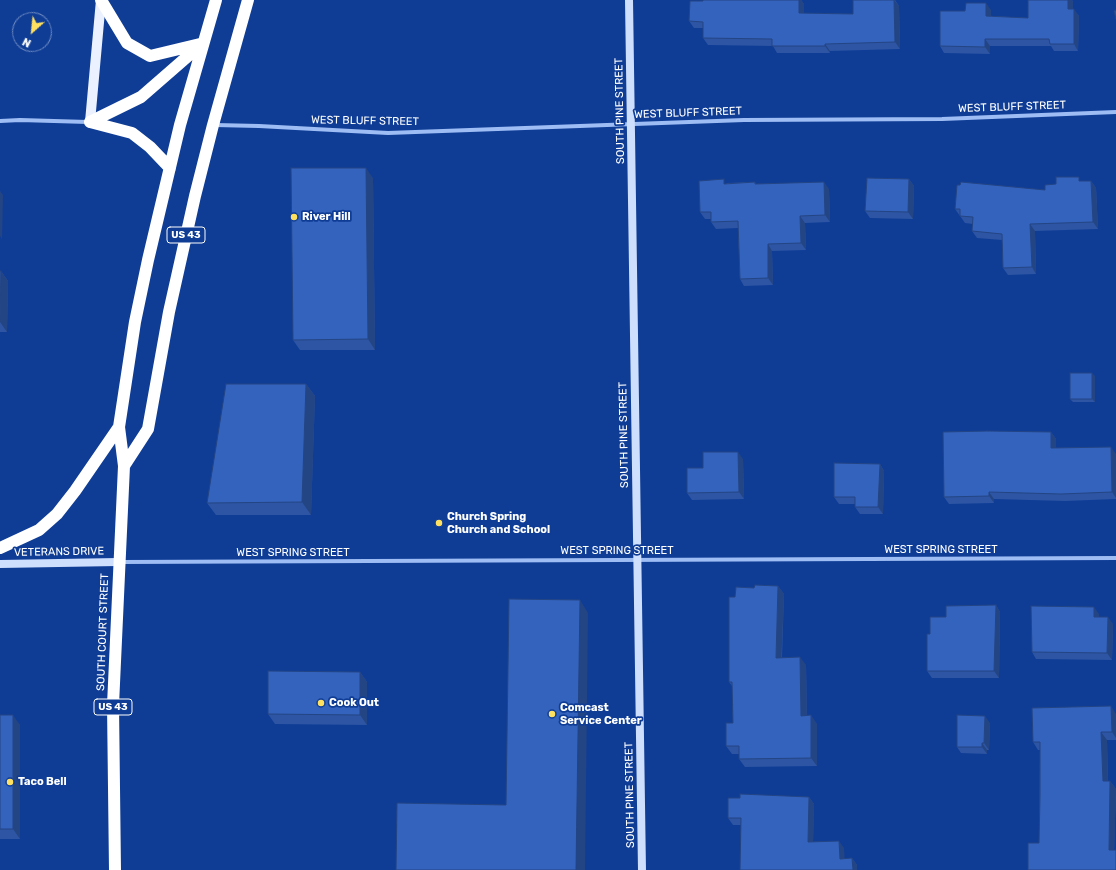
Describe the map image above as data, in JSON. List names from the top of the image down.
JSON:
{
  "streets": {
    "highway": ["US 43", "SOUTH COURT STREET"],
    "main road": ["SOUTH PINE STREET", "VETERANS DRIVE"],
    "street": ["WEST BLUFF STREET", "WEST SPRING STREET"]
  },
  "crossings": [
    ["WEST BLUFF STREET", "SOUTH PINE STREET"],
    ["WEST BLUFF STREET", "US 43"],
    ["SOUTH PINE STREET", "WEST SPRING STREET"],
    ["US 43", "SOUTH COURT STREET"],
    ["WEST SPRING STREET", "VETERANS DRIVE"],
    ["WEST SPRING STREET", "SOUTH COURT STREET"],
    ["VETERANS DRIVE", "SOUTH COURT STREET"]
  ],
  "places": [
    "River Hill",
    "Church Spring Church and School",
    "Cook Out",
    "Comcast Service Center",
    "Taco Bell"
  ],
  "north": "bottom left"
}
